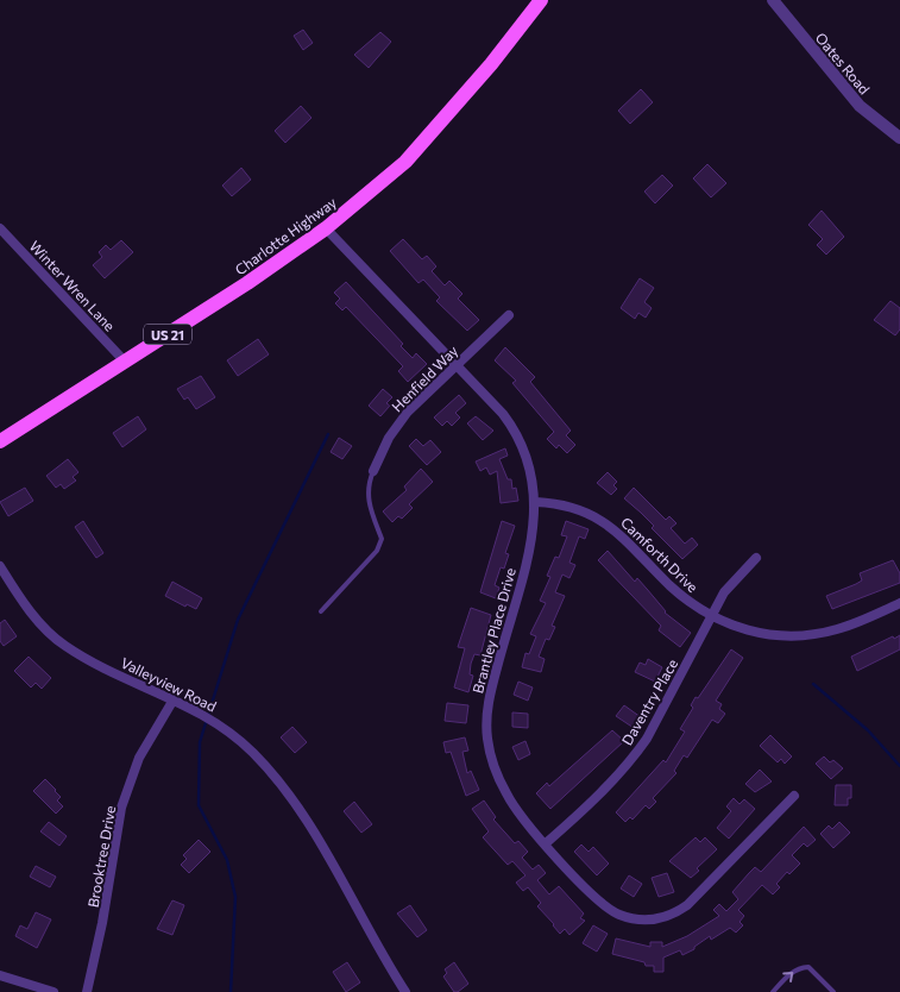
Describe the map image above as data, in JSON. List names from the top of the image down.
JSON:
{
  "streets": {
    "main road": ["Charlotte Highway", "US 21"],
    "street": [
      "Oates Road",
      "Winter Wren Lane",
      "Henfield Way",
      "Camforth Drive",
      "Brantley Place Drive",
      "Valleyview Road",
      "Daventry Place",
      "Brooktree Drive"
    ]
  },
  "crossings": [
    ["Charlotte Highway", "Winter Wren Lane"],
    ["Charlotte Highway", "Brantley Place Drive"],
    ["Henfield Way", "Brantley Place Drive"],
    ["Camforth Drive", "Brantley Place Drive"],
    ["Camforth Drive", "Daventry Place"],
    ["Brantley Place Drive", "Daventry Place"],
    ["Valleyview Road", "Brooktree Drive"]
  ]
}
